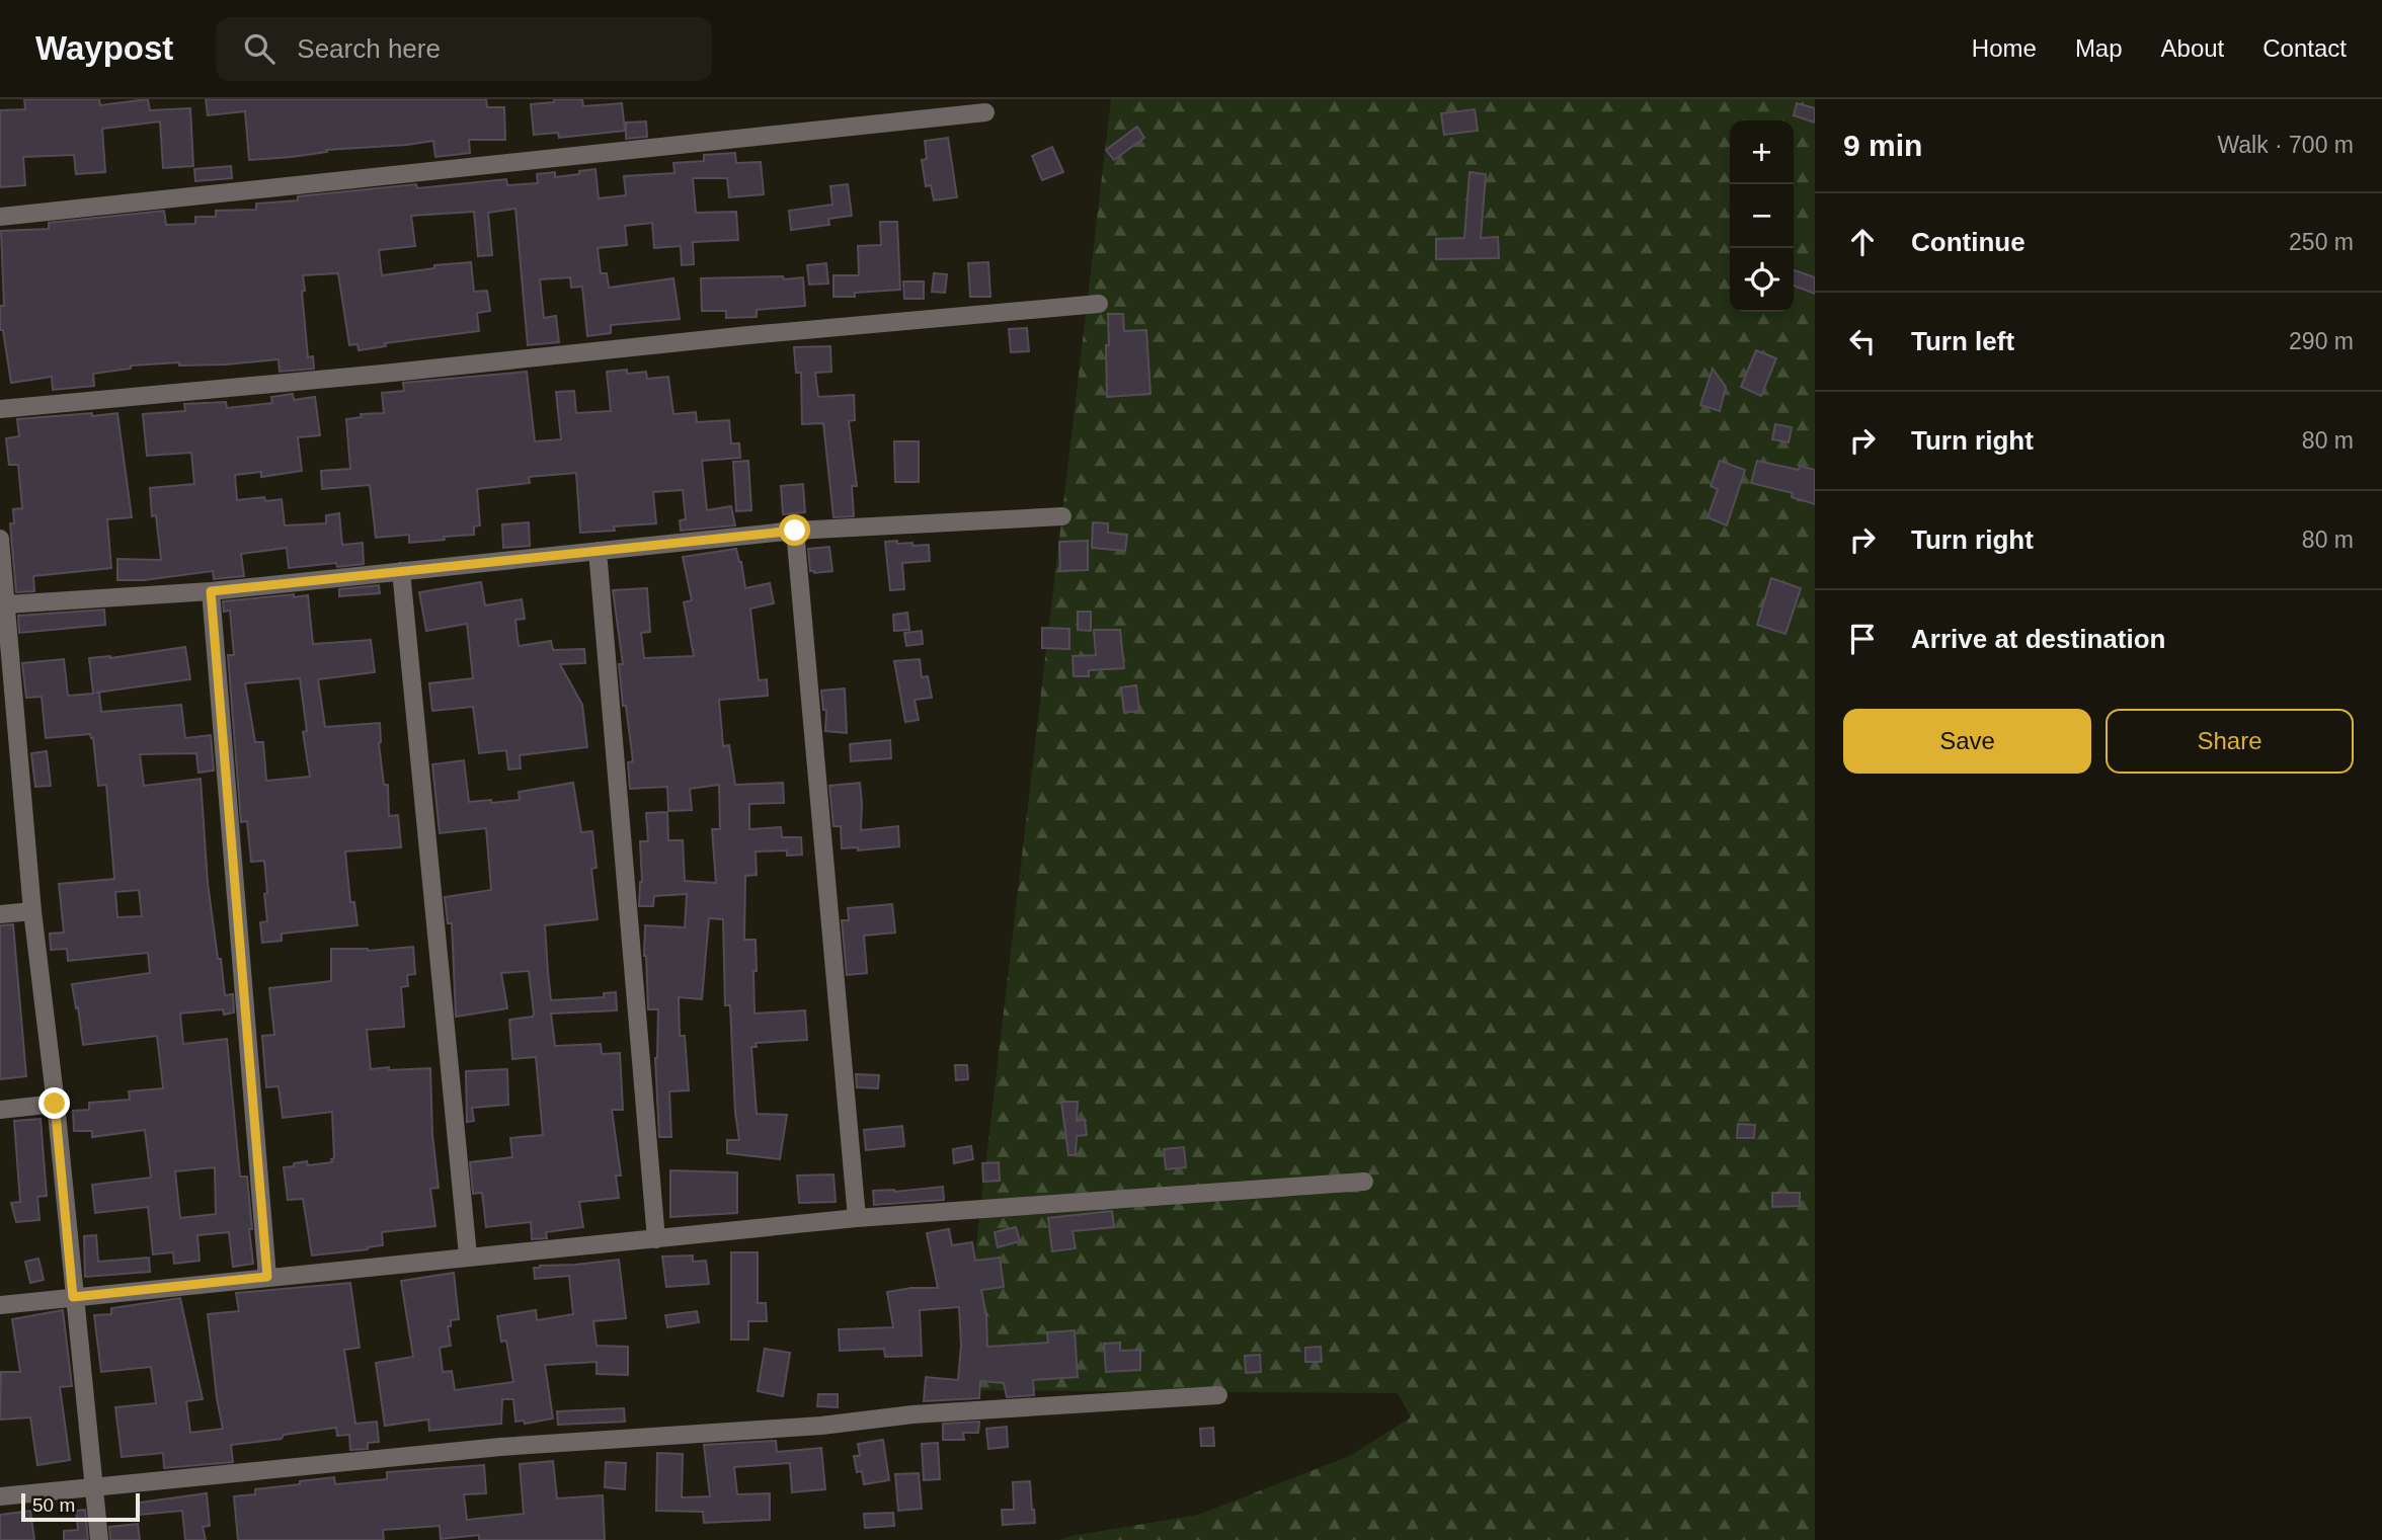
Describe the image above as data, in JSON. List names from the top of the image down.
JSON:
{
  "scale_bar": "50 m",
  "page": {
    "header": "Waypost",
    "search": "Search here",
    "nav": [
      "Home",
      "Map",
      "About",
      "Contact"
    ],
    "heading": ["9 min", "Walk · 700 m"],
    "map_buttons": ["+", "−"],
    "list": [
      ["Continue", "250 m"],
      ["Turn left", "290 m"],
      ["Turn right", "80 m"],
      ["Turn right", "80 m"],
      "Arrive at destination"
    ],
    "buttons": ["Save", "Share"],
    "scale": "50 m"
  }
}
